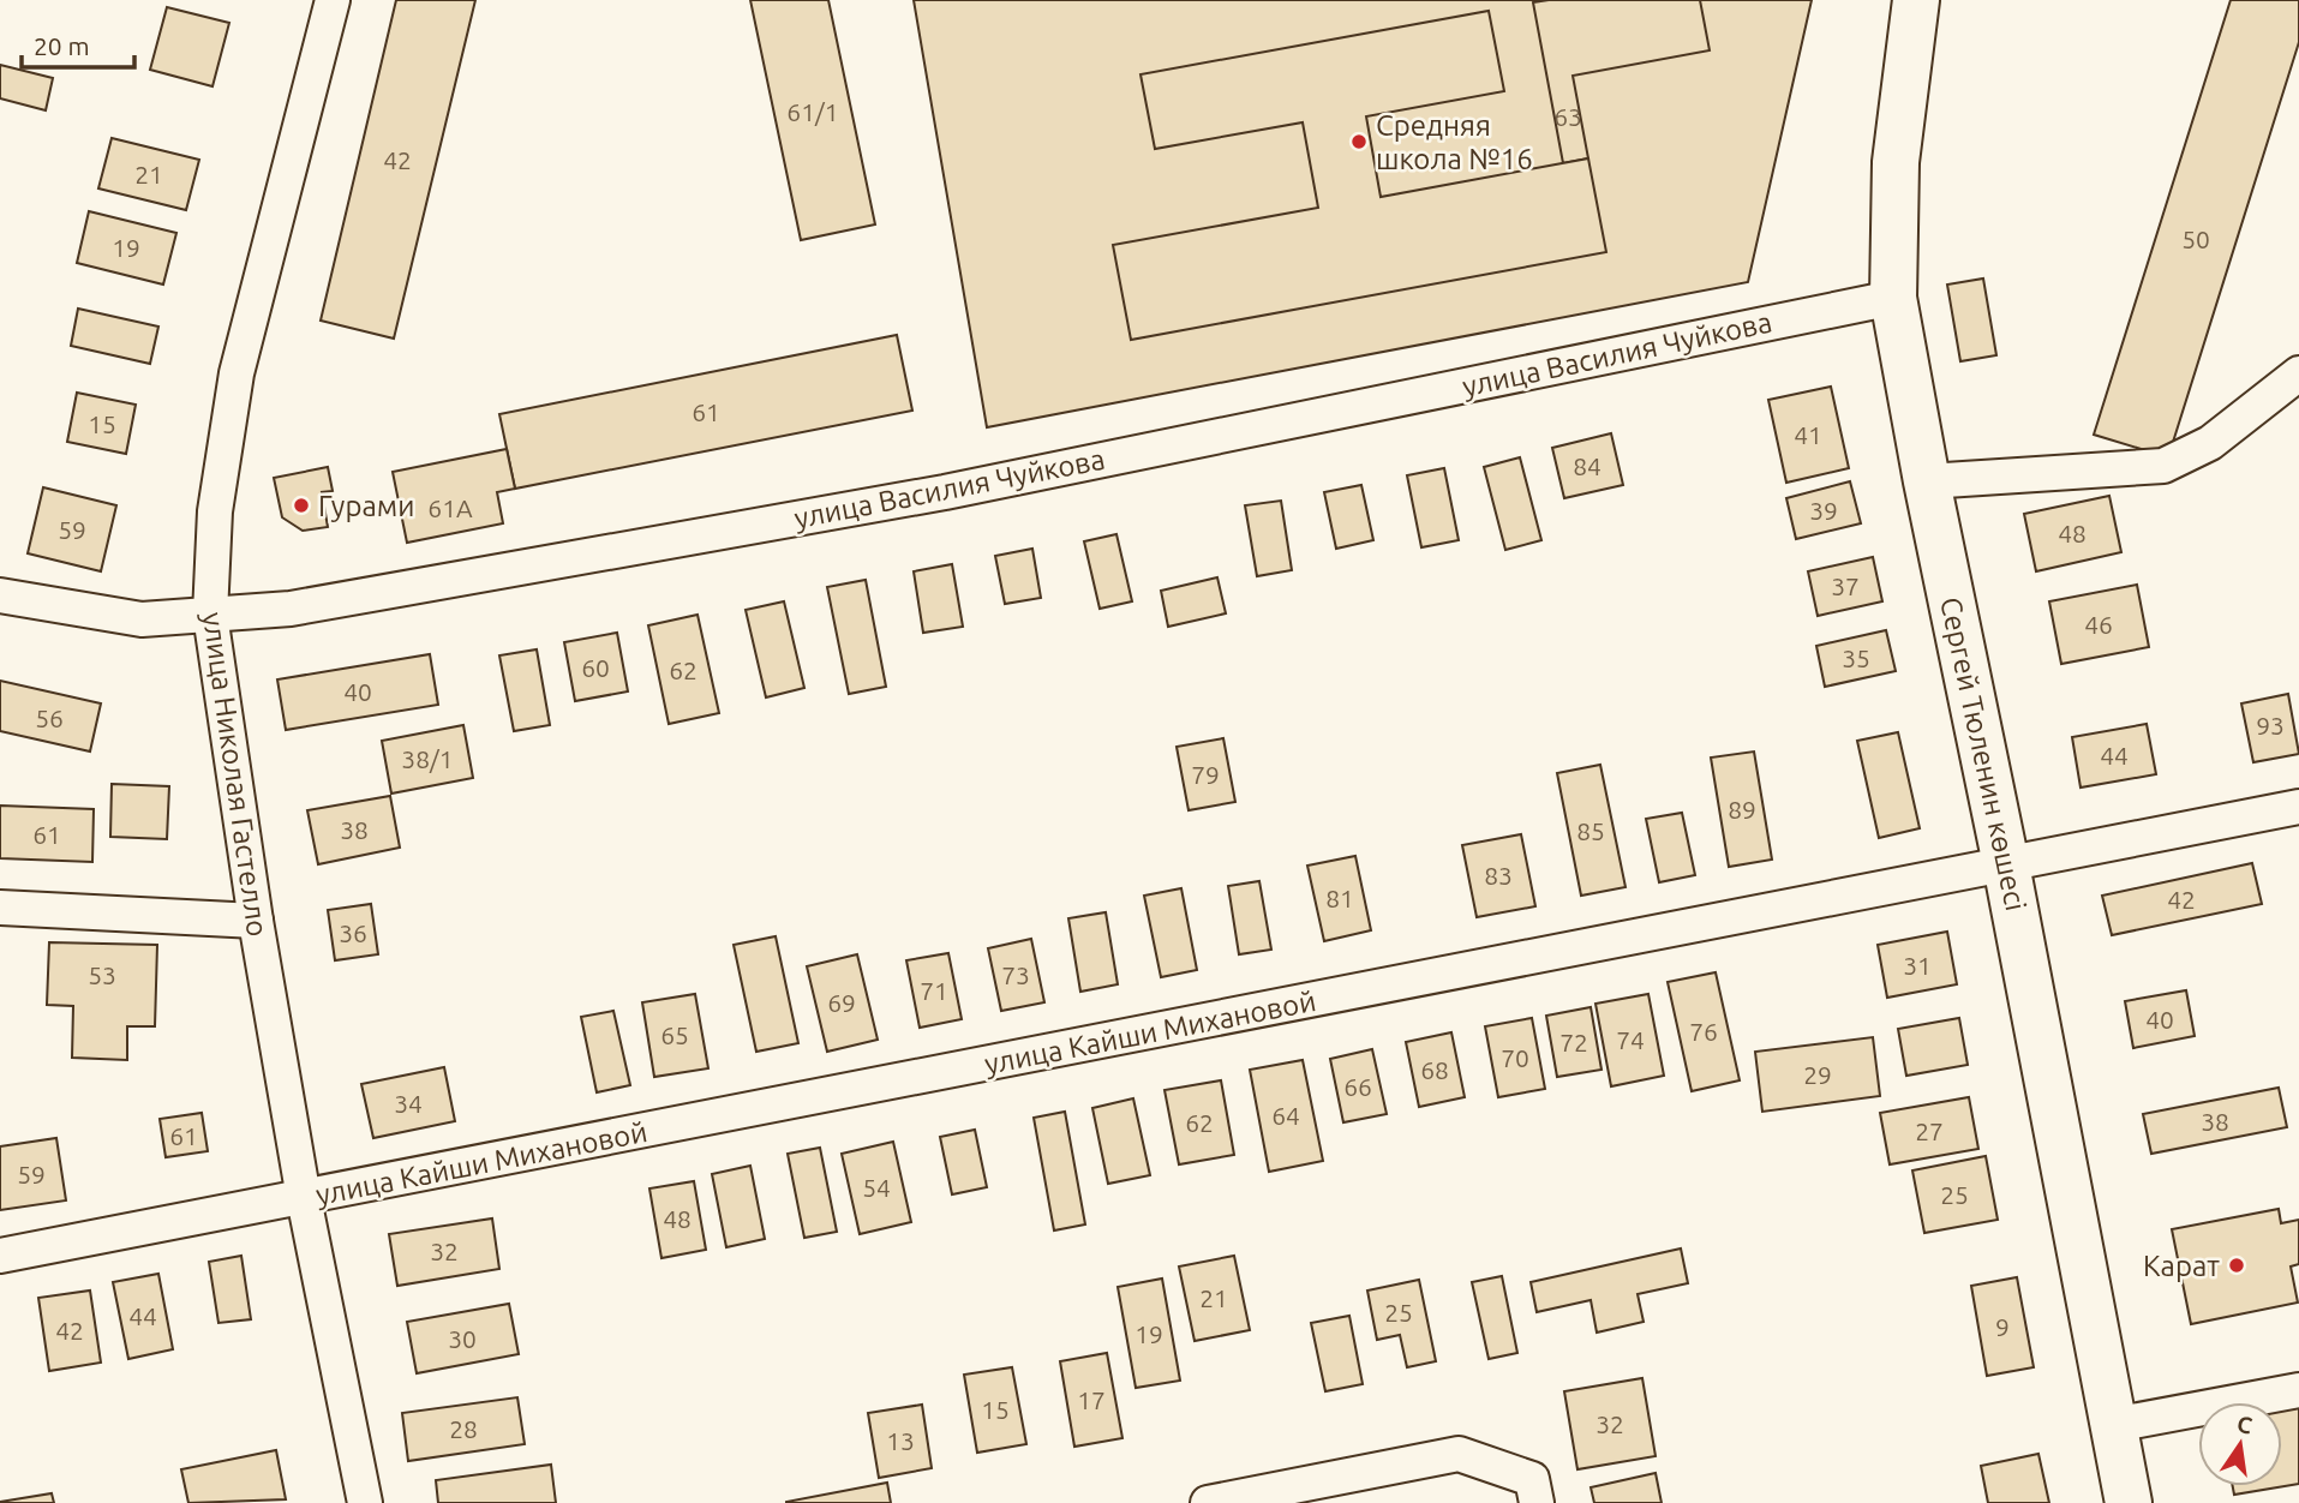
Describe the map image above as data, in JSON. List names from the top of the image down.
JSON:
{
  "streets": {
    "main road": ["Сергей Тюленин көшесі"],
    "street": ["улица Василия Чуйкова", "улица Николая Гастелло", "улица Кайши Михановой"]
  },
  "crossings": [
    ["улица Василия Чуйкова", "Сергей Тюленин көшесі"],
    ["улица Василия Чуйкова", "улица Николая Гастелло"],
    ["Сергей Тюленин көшесі", "улица Кайши Михановой"],
    ["улица Николая Гастелло", "улица Кайши Михановой"]
  ],
  "places": ["Средняя школа №16", "Гурами", "Карат"],
  "house_numbers": [
    "61/1",
    "63",
    "42",
    "21",
    "50",
    "19",
    "61",
    "15",
    "41",
    "84",
    "61А",
    "39",
    "59",
    "48",
    "37",
    "46",
    "35",
    "60",
    "62",
    "40",
    "56",
    "93",
    "44",
    "38/1",
    "79",
    "89",
    "38",
    "85",
    "61",
    "83",
    "81",
    "42",
    "36",
    "31",
    "53",
    "73",
    "71",
    "69",
    "40",
    "76",
    "65",
    "74",
    "72",
    "70",
    "68",
    "29",
    "66",
    "34",
    "64",
    "38",
    "62",
    "27",
    "61",
    "59",
    "54",
    "25",
    "48",
    "32",
    "21",
    "25",
    "44",
    "9",
    "42",
    "19",
    "30",
    "17",
    "15",
    "32",
    "28",
    "13"
  ],
  "scale_bar": "20 m",
  "north": "top"
}
